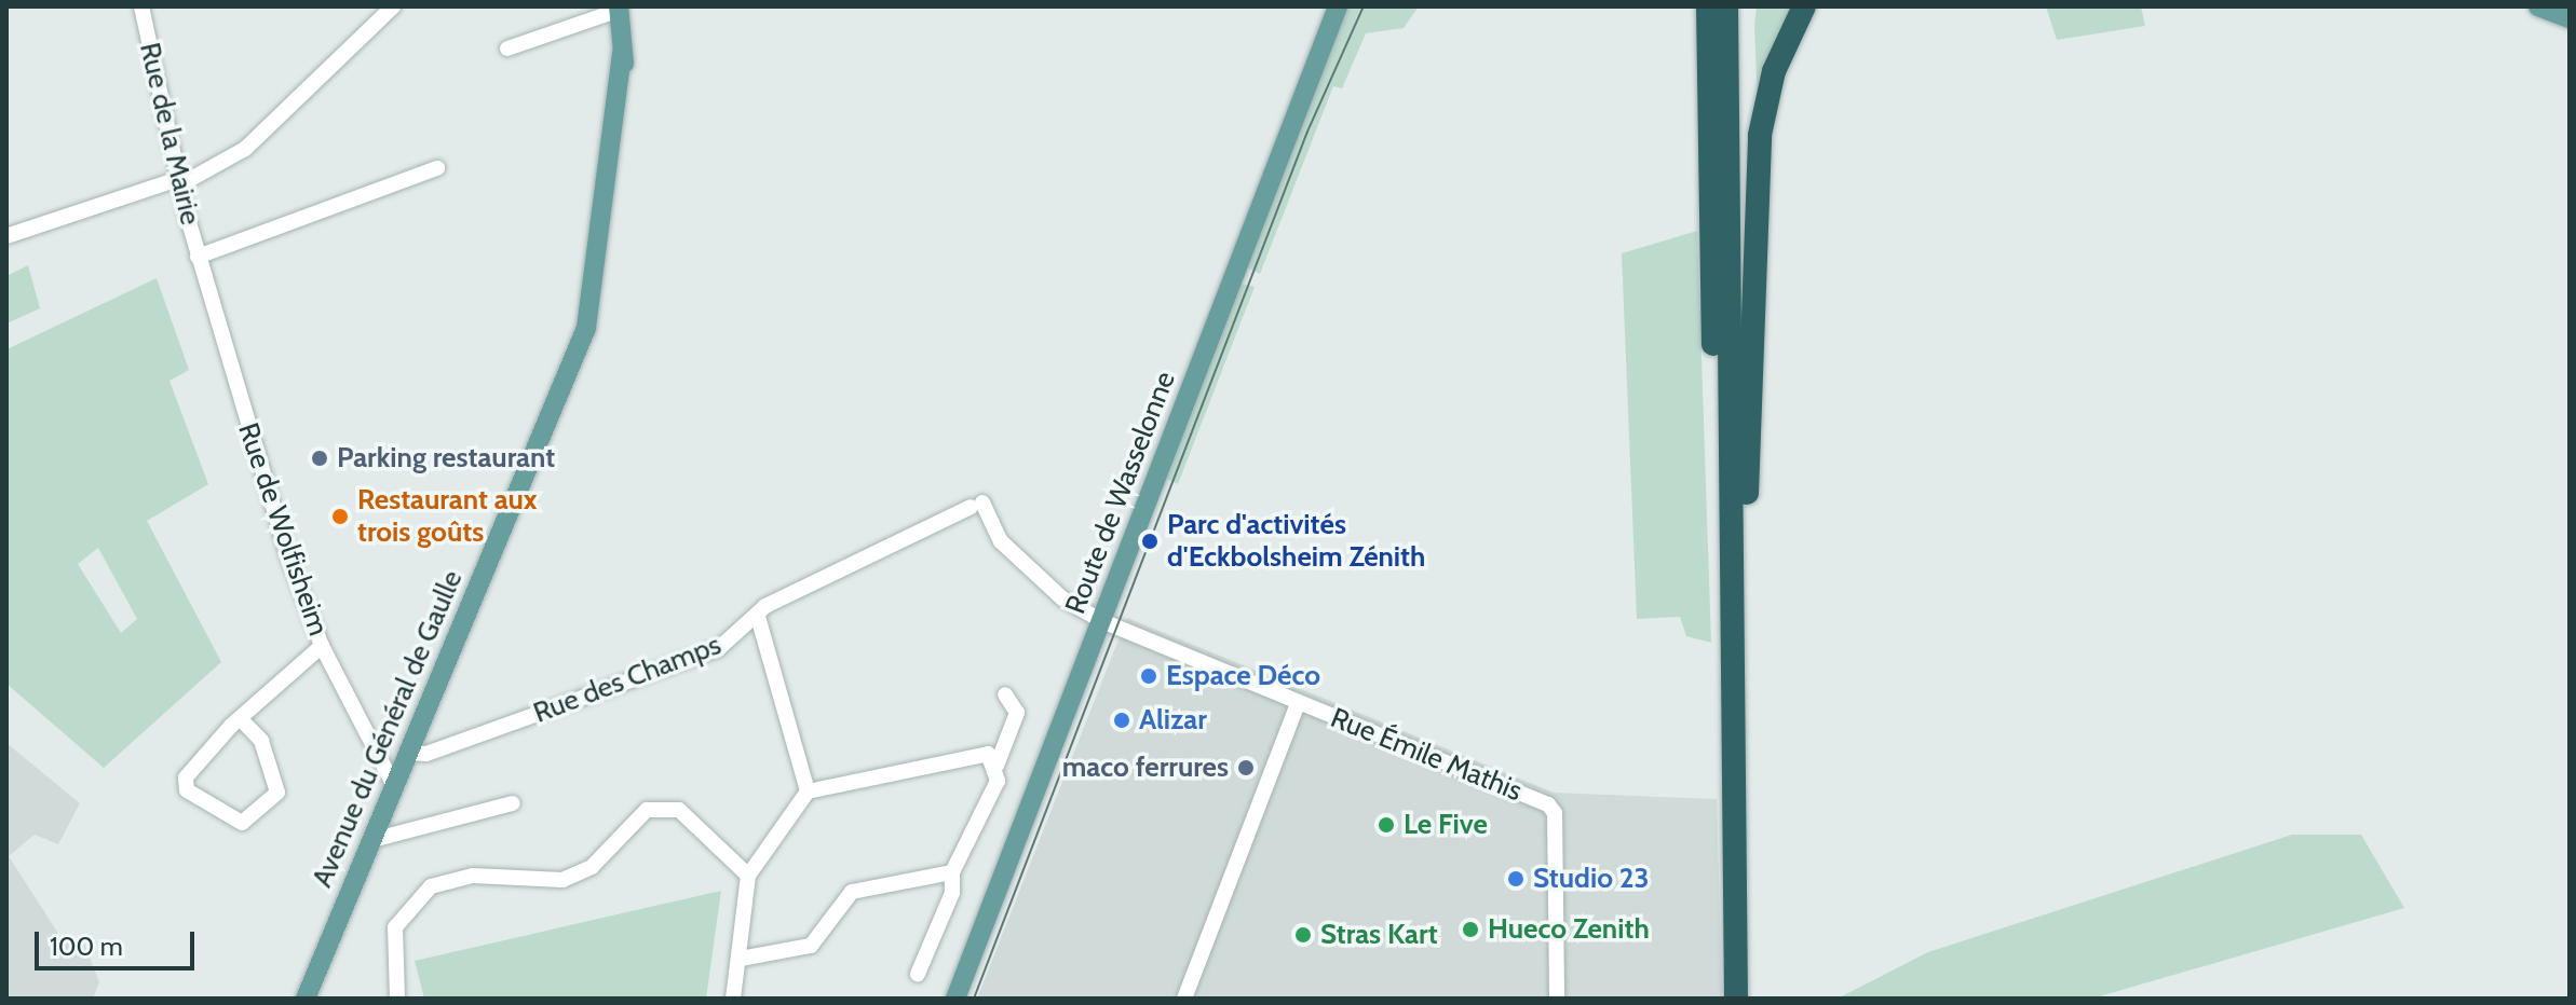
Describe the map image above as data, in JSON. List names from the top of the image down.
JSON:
{
  "streets": {
    "main road": ["Route de Wasselonne", "Avenue du Général de Gaulle"],
    "street": [
      "Rue de la Mairie",
      "Rue de Wolfisheim",
      "Rue des Champs",
      "Rue Émile Mathis"
    ]
  },
  "crossings": [
    ["Rue de la Mairie", "Rue de Wolfisheim"],
    ["Route de Wasselonne", "Rue Émile Mathis"],
    ["Rue de Wolfisheim", "Avenue du Général de Gaulle"],
    ["Rue des Champs", "Avenue du Général de Gaulle"],
    ["Rue des Champs", "Rue Émile Mathis"]
  ],
  "places": [
    "Parking restaurant",
    "Restaurant aux trois goûts",
    "Parc d'activités d'Eckbolsheim Zénith",
    "Espace Déco",
    "Alizar",
    "maco ferrures",
    "Le Five",
    "Studio 23",
    "Hueco Zenith",
    "Stras Kart"
  ],
  "scale_bar": "100 m"
}
